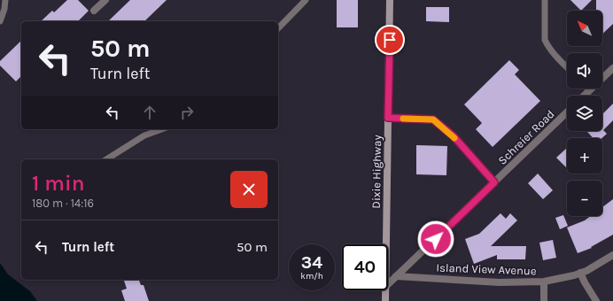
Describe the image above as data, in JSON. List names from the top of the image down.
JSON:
{
  "streets": {
    "main road": ["Dixie Highway"],
    "street": ["Schreier Road", "Island View Avenue"]
  },
  "crossings": [
    ["Schreier Road", "Island View Avenue"]
  ],
  "north": "top left",
  "page": {
    "map_buttons": ["+", "−"],
    "turn": ["50 m", "Turn left"],
    "heading": ["1 min", "180 m · 14:16"],
    "list": [
      {
        "name": "Turn left",
        "value": "50 m"
      }
    ],
    "speed": "34 km/h",
    "limit": "40"
  }
}
